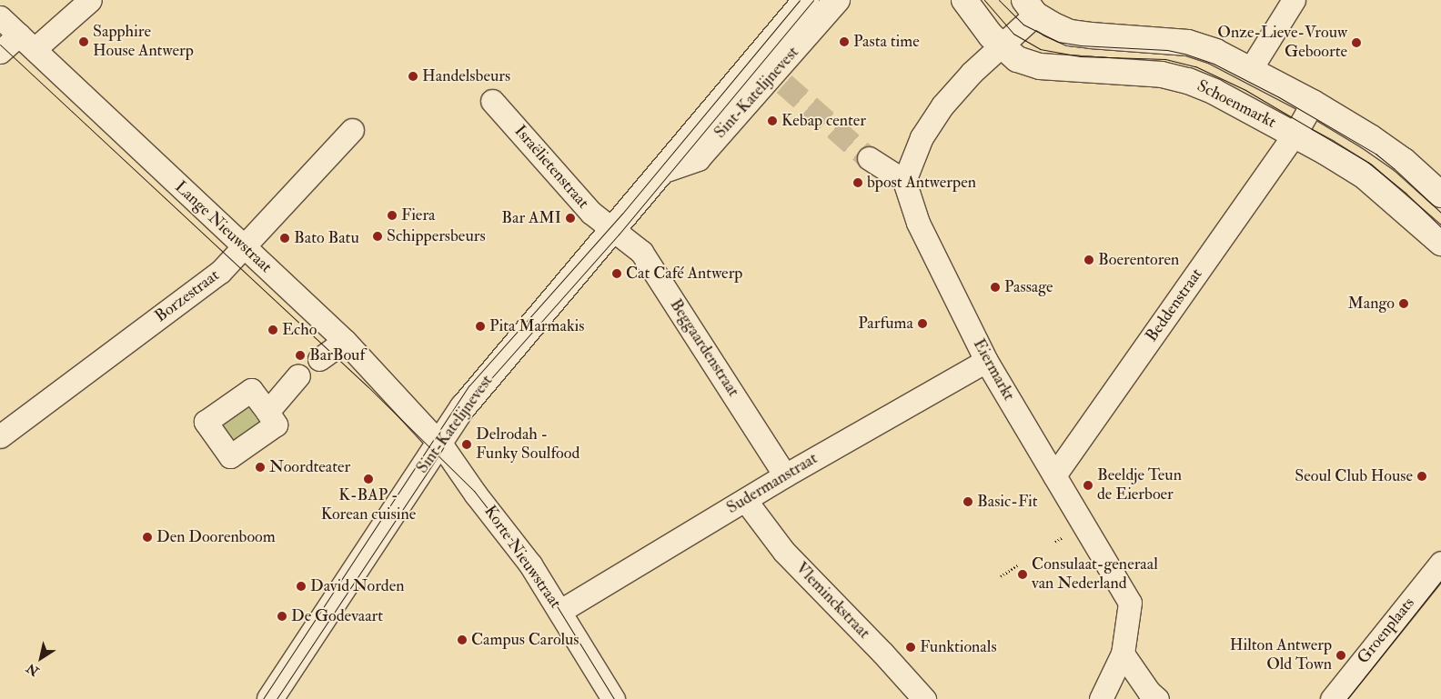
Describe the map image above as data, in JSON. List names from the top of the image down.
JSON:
{
  "streets": {
    "street": [
      "Sint-Katelijnevest",
      "Schoenmarkt",
      "Israëlietenstraat",
      "Lange Nieuwstraat",
      "Borzestraat",
      "Beddenstraat",
      "Beggaardenstraat",
      "Eiermarkt",
      "Sudermanstraat",
      "Korte Nieuwstraat",
      "Vleminckstraat",
      "Groenplaats"
    ]
  },
  "crossings": [
    ["Sint-Katelijnevest", "Israëlietenstraat"],
    ["Sint-Katelijnevest", "Lange Nieuwstraat"],
    ["Sint-Katelijnevest", "Beggaardenstraat"],
    ["Sint-Katelijnevest", "Korte Nieuwstraat"],
    ["Schoenmarkt", "Beddenstraat"],
    ["Israëlietenstraat", "Beggaardenstraat"],
    ["Lange Nieuwstraat", "Borzestraat"],
    ["Lange Nieuwstraat", "Korte Nieuwstraat"],
    ["Beddenstraat", "Eiermarkt"],
    ["Beggaardenstraat", "Sudermanstraat"],
    ["Eiermarkt", "Sudermanstraat"],
    ["Sudermanstraat", "Korte Nieuwstraat"],
    ["Sudermanstraat", "Vleminckstraat"]
  ],
  "places": [
    "Sapphire House Antwerp",
    "Pasta time",
    "Onze-Lieve-Vrouw Geboorte",
    "Handelsbeurs",
    "Kebap center",
    "bpost Antwerpen",
    "Fiera",
    "Bar AMI",
    "Schippersbeurs",
    "Bato Batu",
    "Boerentoren",
    "Cat Café Antwerp",
    "Passage",
    "Mango",
    "Parfuma",
    "Pita Marmakis",
    "Echo",
    "BarBouf",
    "Delrodah - Funky Soulfood",
    "Noordteater",
    "Seoul Club House",
    "K-BAP - Korean cuisine",
    "Beeldje Teun de Eierboer",
    "Basic-Fit",
    "Den Doorenboom",
    "Consulaat-generaal van Nederland",
    "David Norden",
    "De Godevaart",
    "Campus Carolus",
    "Funktionals",
    "Hilton Antwerp Old Town"
  ],
  "north": "bottom left"
}
